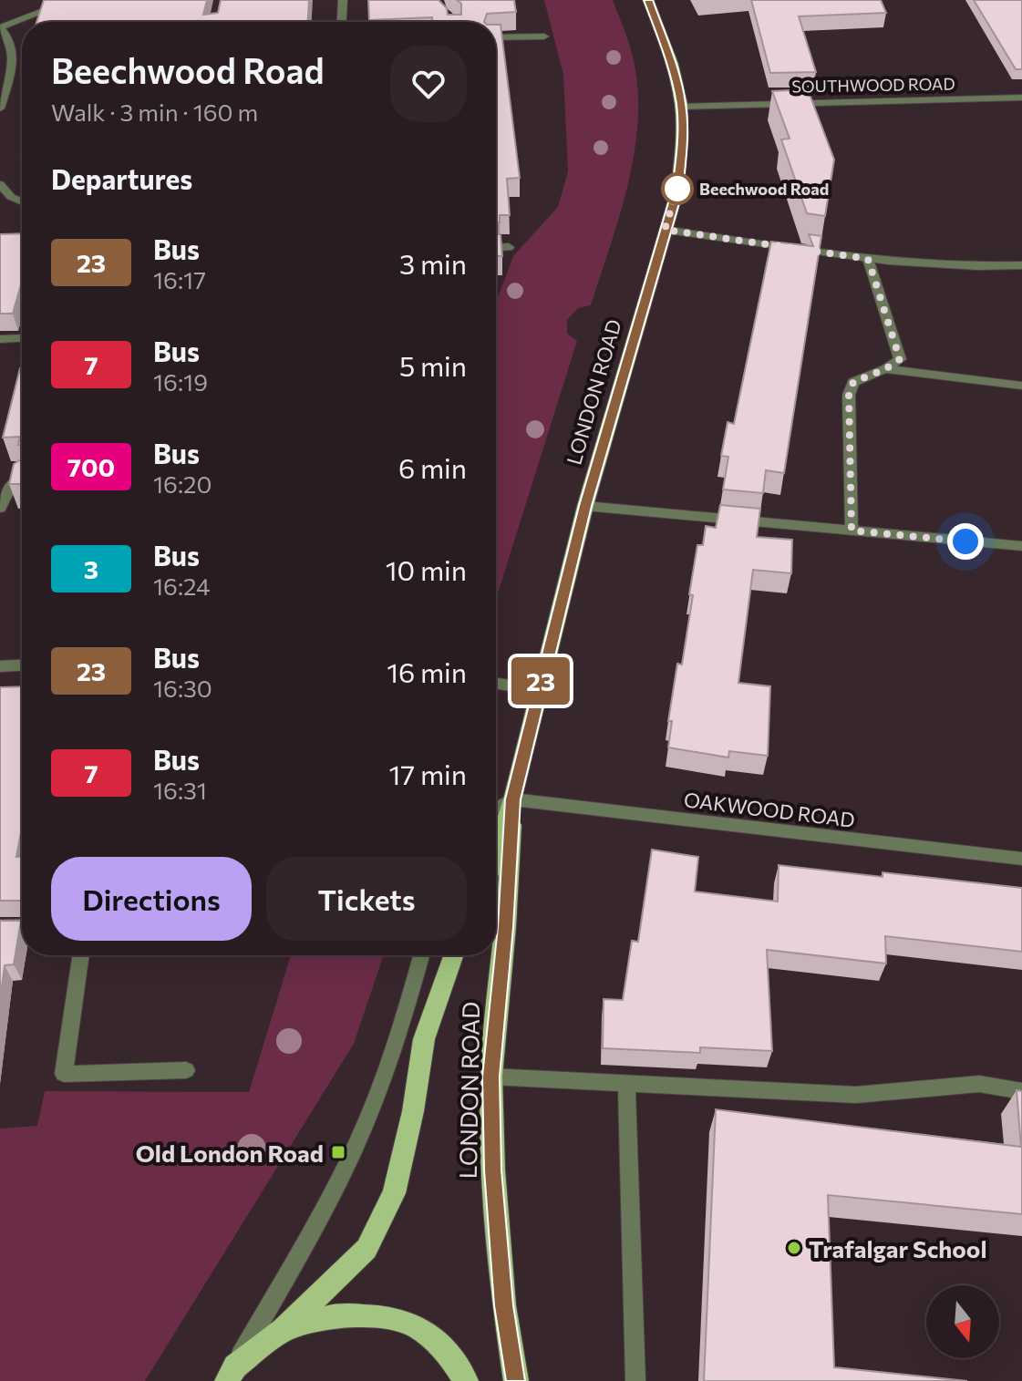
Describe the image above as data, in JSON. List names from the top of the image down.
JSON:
{
  "streets": {
    "main road": ["LONDON ROAD"],
    "street": ["SOUTHWOOD ROAD", "OAKWOOD ROAD"]
  },
  "crossings": [
    ["SOUTHWOOD ROAD", "LONDON ROAD"],
    ["LONDON ROAD", "OAKWOOD ROAD"]
  ],
  "places": {
    "other": ["Beechwood Road", "Trafalgar School"],
    "transit": ["Old London Road"]
  },
  "lines": ["bus line 23"],
  "north": "bottom",
  "page": {
    "on_map": "23",
    "heading": [
      ["Beechwood Road", "Walk · 3 min · 160 m"],
      "Departures"
    ],
    "list": [
      {
        "mark": "23",
        "name": "Bus",
        "note": "16:17",
        "value": "3 min"
      },
      {
        "mark": "7",
        "name": "Bus",
        "note": "16:19",
        "value": "5 min"
      },
      {
        "mark": "700",
        "name": "Bus",
        "note": "16:20",
        "value": "6 min"
      },
      {
        "mark": "3",
        "name": "Bus",
        "note": "16:24",
        "value": "10 min"
      },
      {
        "mark": "23",
        "name": "Bus",
        "note": "16:30",
        "value": "16 min"
      },
      {
        "mark": "7",
        "name": "Bus",
        "note": "16:31",
        "value": "17 min"
      }
    ],
    "buttons": ["Directions", "Tickets"]
  }
}
